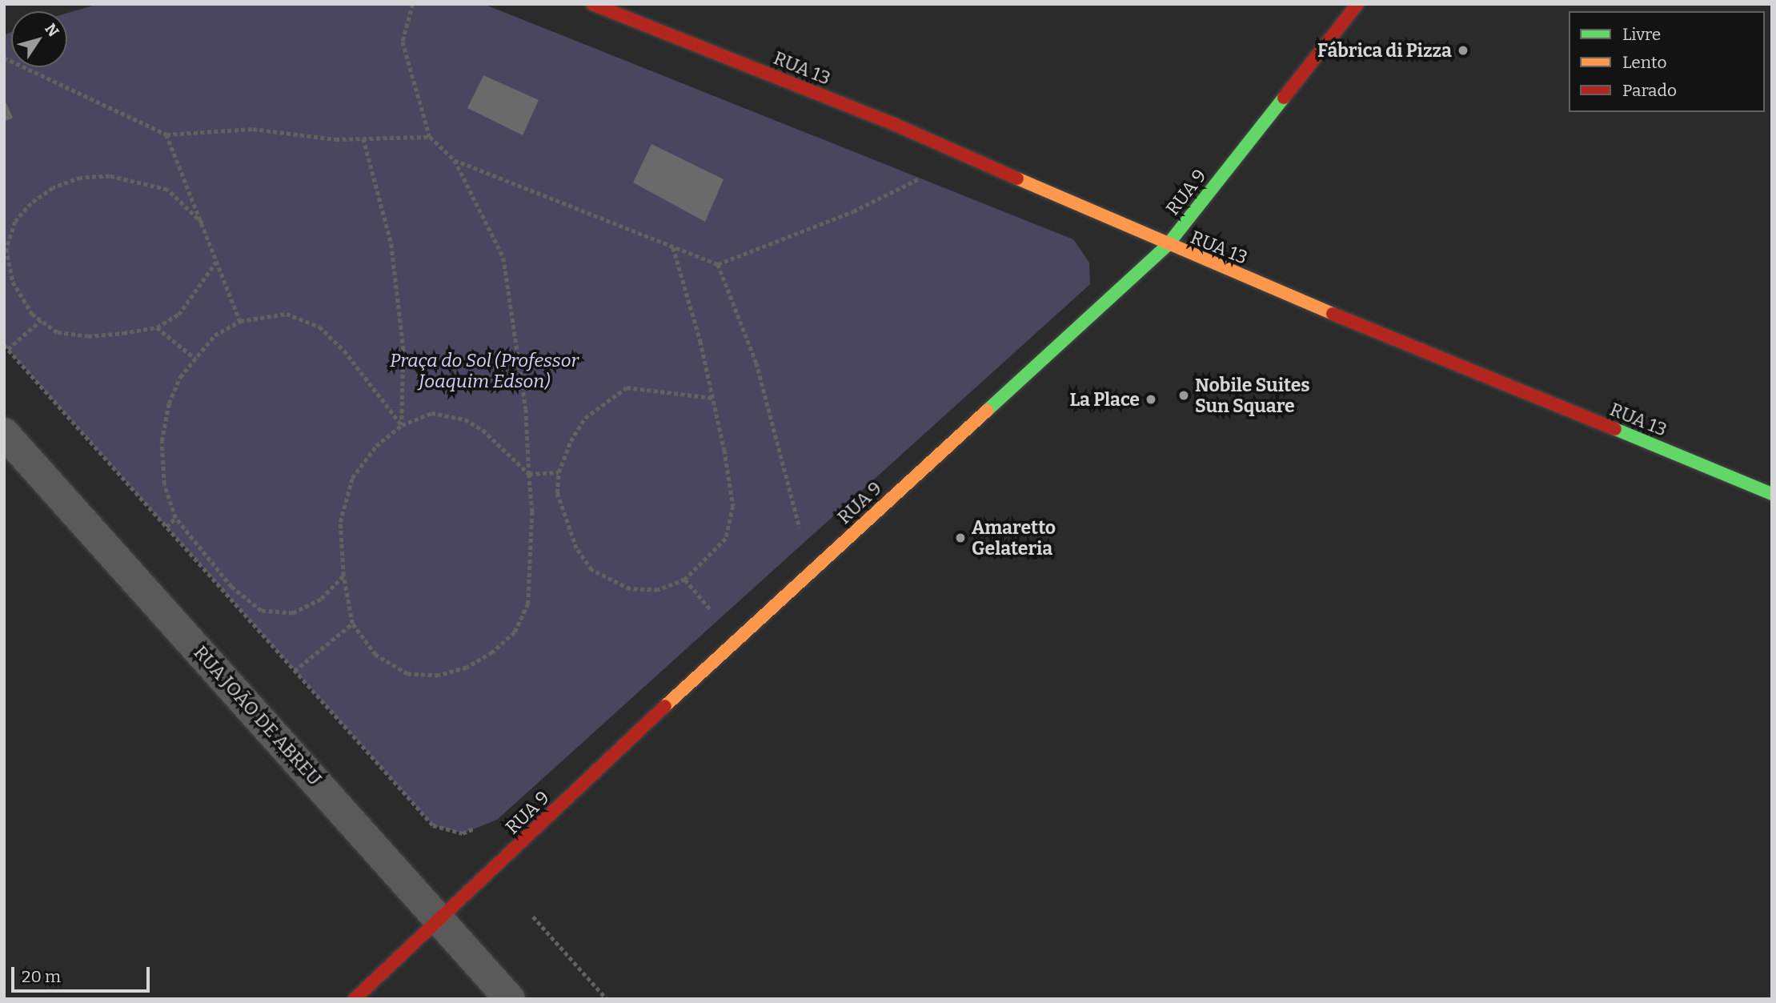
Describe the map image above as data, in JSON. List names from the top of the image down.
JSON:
{
  "streets": {
    "street": ["RUA 13", "RUA 9", "RUA JOÃO DE ABREU"]
  },
  "crossings": [
    ["RUA 13", "RUA 9"],
    ["RUA 9", "RUA JOÃO DE ABREU"]
  ],
  "parks": ["Praça do Sol (Professor Joaquim Edson)"],
  "places": [
    "Fábrica di Pizza",
    "Nobile Suites Sun Square",
    "La Place",
    "Amaretto Gelateria"
  ],
  "legend": ["Livre", "Lento", "Parado"],
  "scale_bar": "20 m",
  "north": "top right"
}
